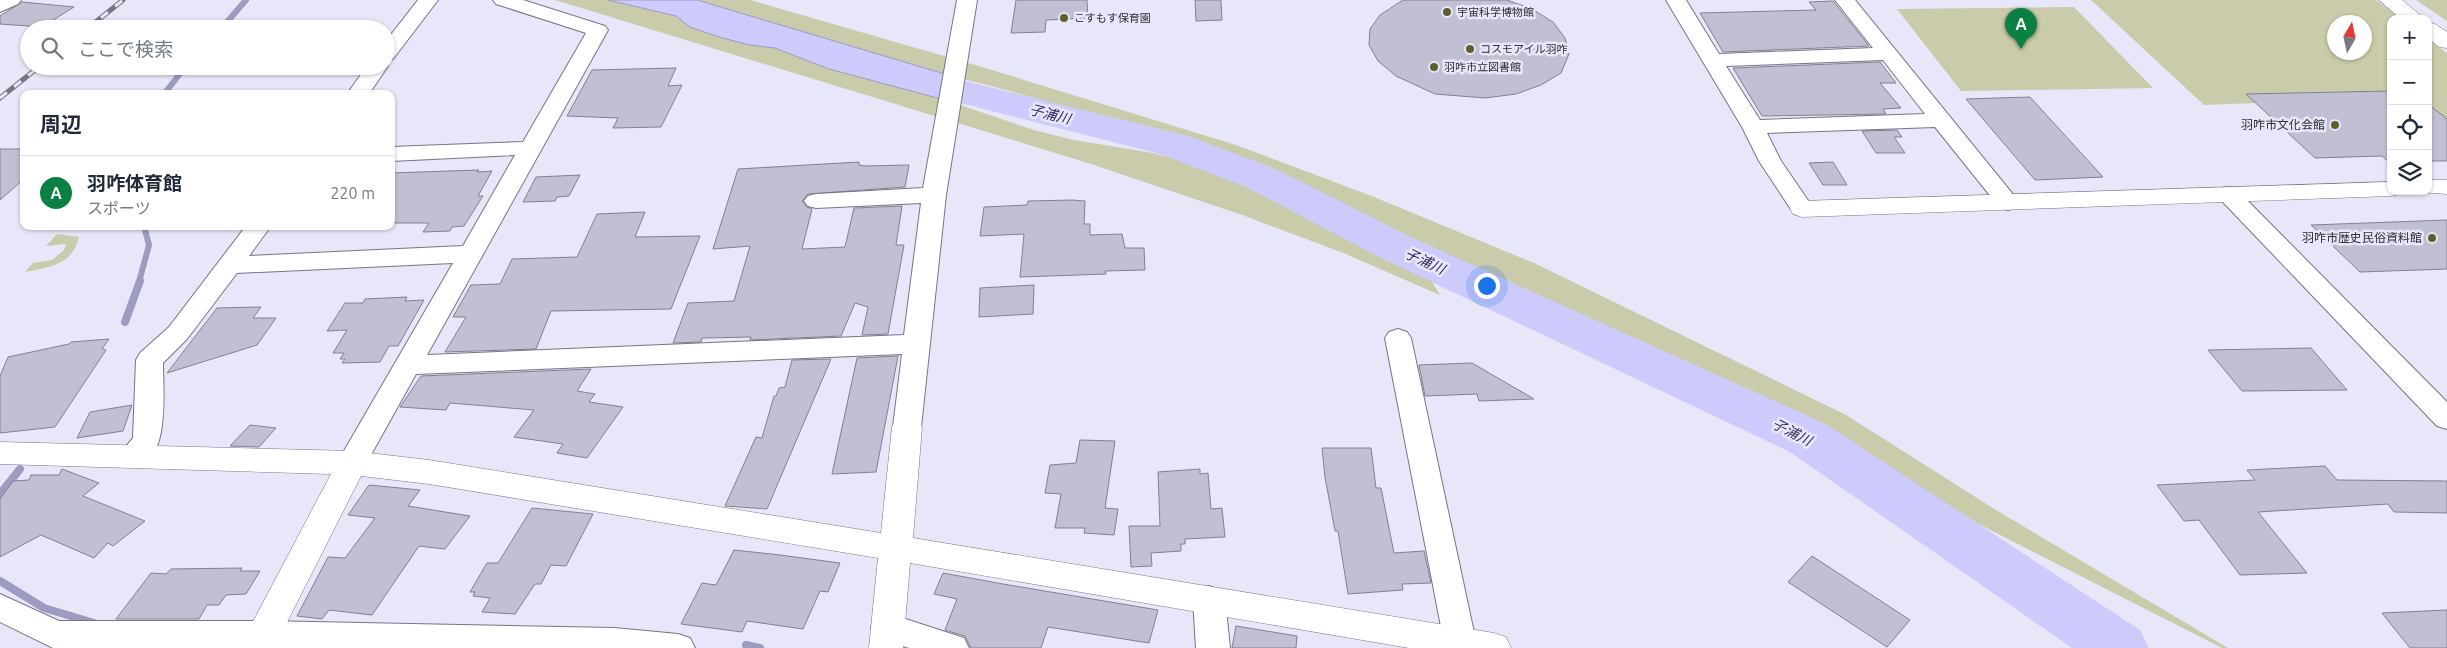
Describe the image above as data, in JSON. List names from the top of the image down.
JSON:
{
  "water": ["子浦川"],
  "places": [
    "宇宙科学博物館",
    "こすもす保育園",
    "コスモアイル羽咋",
    "羽咋市立図書館",
    "羽咋市文化会館",
    "羽咋市歴史民俗資料館"
  ],
  "north": "top",
  "page": {
    "pins": "A",
    "map_buttons": ["+", "−"],
    "search": "ここで検索",
    "heading": "周辺",
    "list": [
      {
        "mark": "A",
        "name": "羽咋体育館",
        "note": "スポーツ",
        "value": "220 m"
      }
    ]
  }
}
